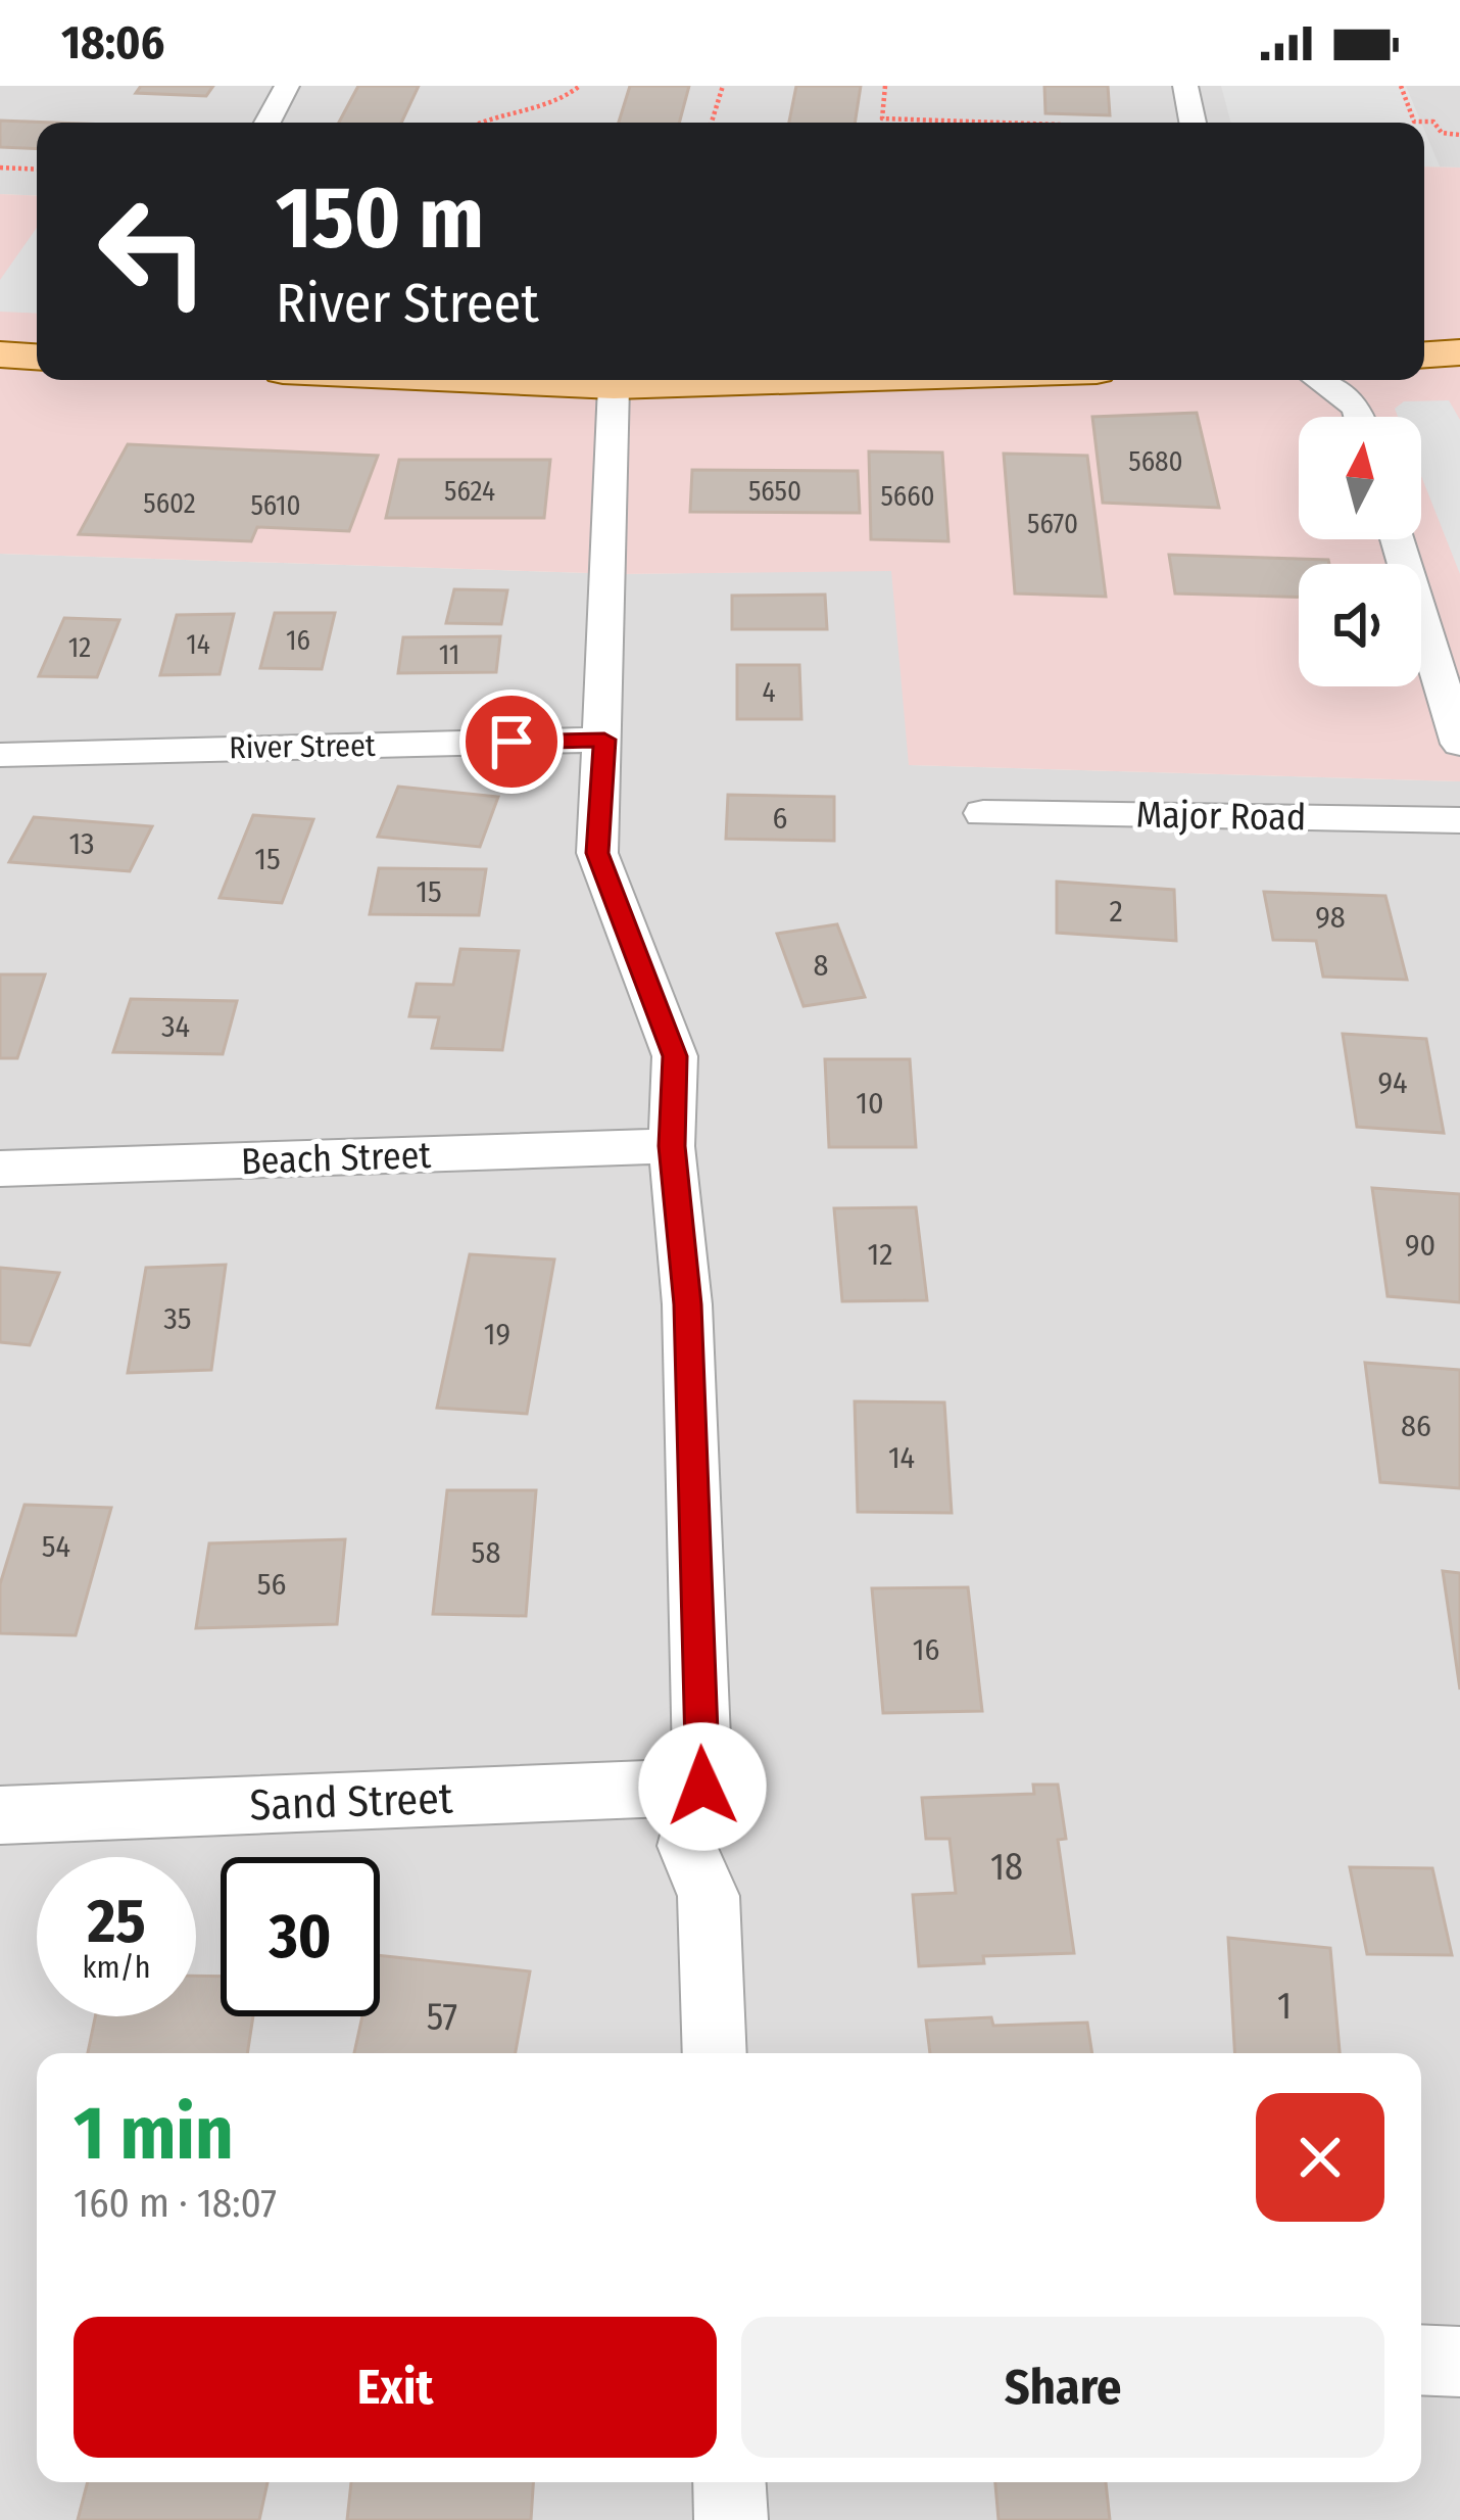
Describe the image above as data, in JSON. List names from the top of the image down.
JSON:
{
  "streets": {
    "street": [
      "River Street",
      "Major Road",
      "Beach Street",
      "Sand Street"
    ]
  },
  "house_numbers": [
    "5680",
    "5624",
    "5650",
    "5660",
    "5602",
    "5610",
    "5670",
    "16",
    "14",
    "12",
    "11",
    "4",
    "6",
    "13",
    "15",
    "15",
    "2",
    "98",
    "8",
    "34",
    "94",
    "10",
    "90",
    "12",
    "35",
    "19",
    "86",
    "14",
    "54",
    "58",
    "56",
    "16",
    "18",
    "1",
    "57"
  ],
  "north": "top",
  "page": {
    "status": "18:06",
    "turn": ["150 m", "River Street"],
    "speed": "25 km/h",
    "limit": "30",
    "heading": ["1 min", "160 m · 18:07"],
    "buttons": ["Exit", "Share"]
  }
}
